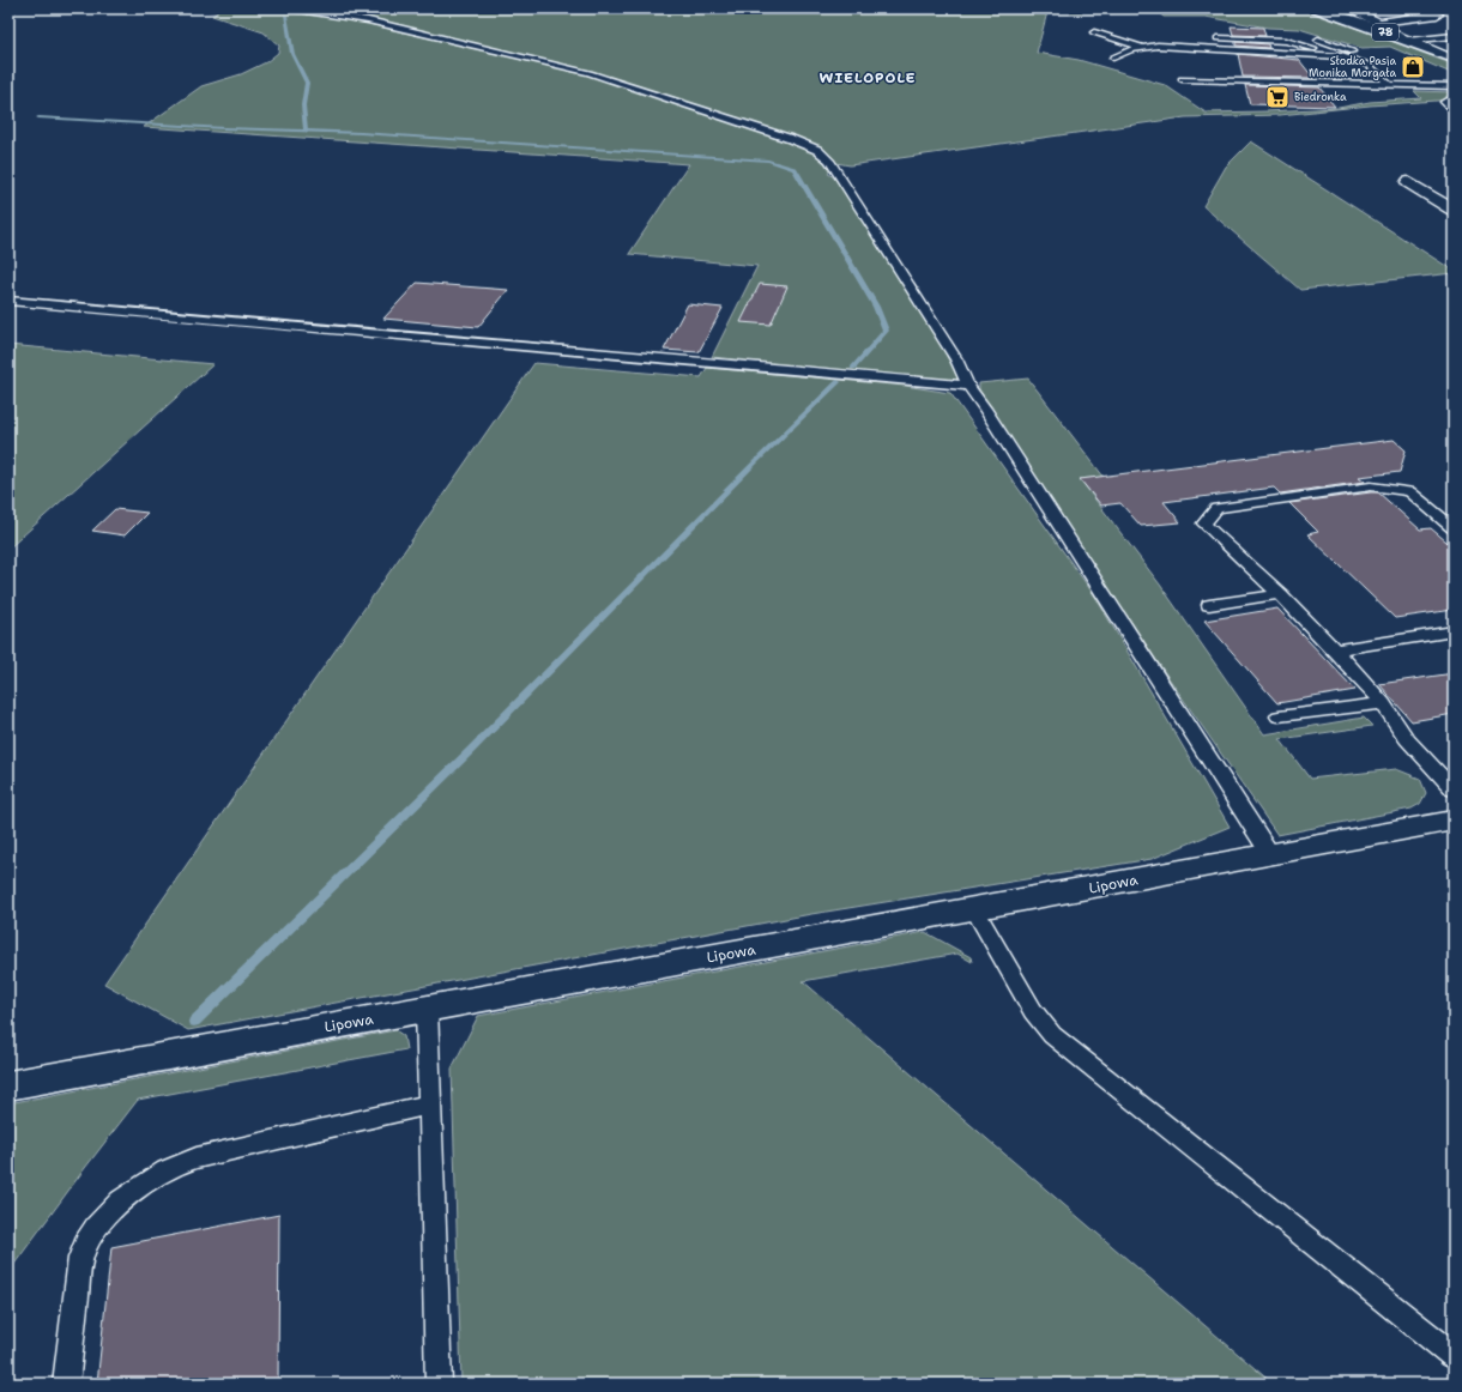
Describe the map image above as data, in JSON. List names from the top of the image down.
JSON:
{
  "streets": {
    "street": ["78", "Lipowa"]
  },
  "districts": ["WIELOPOLE"],
  "places": {
    "shop": ["Słodka Pasja Monika Morgała"],
    "supermarket": ["Biedronka"]
  }
}
